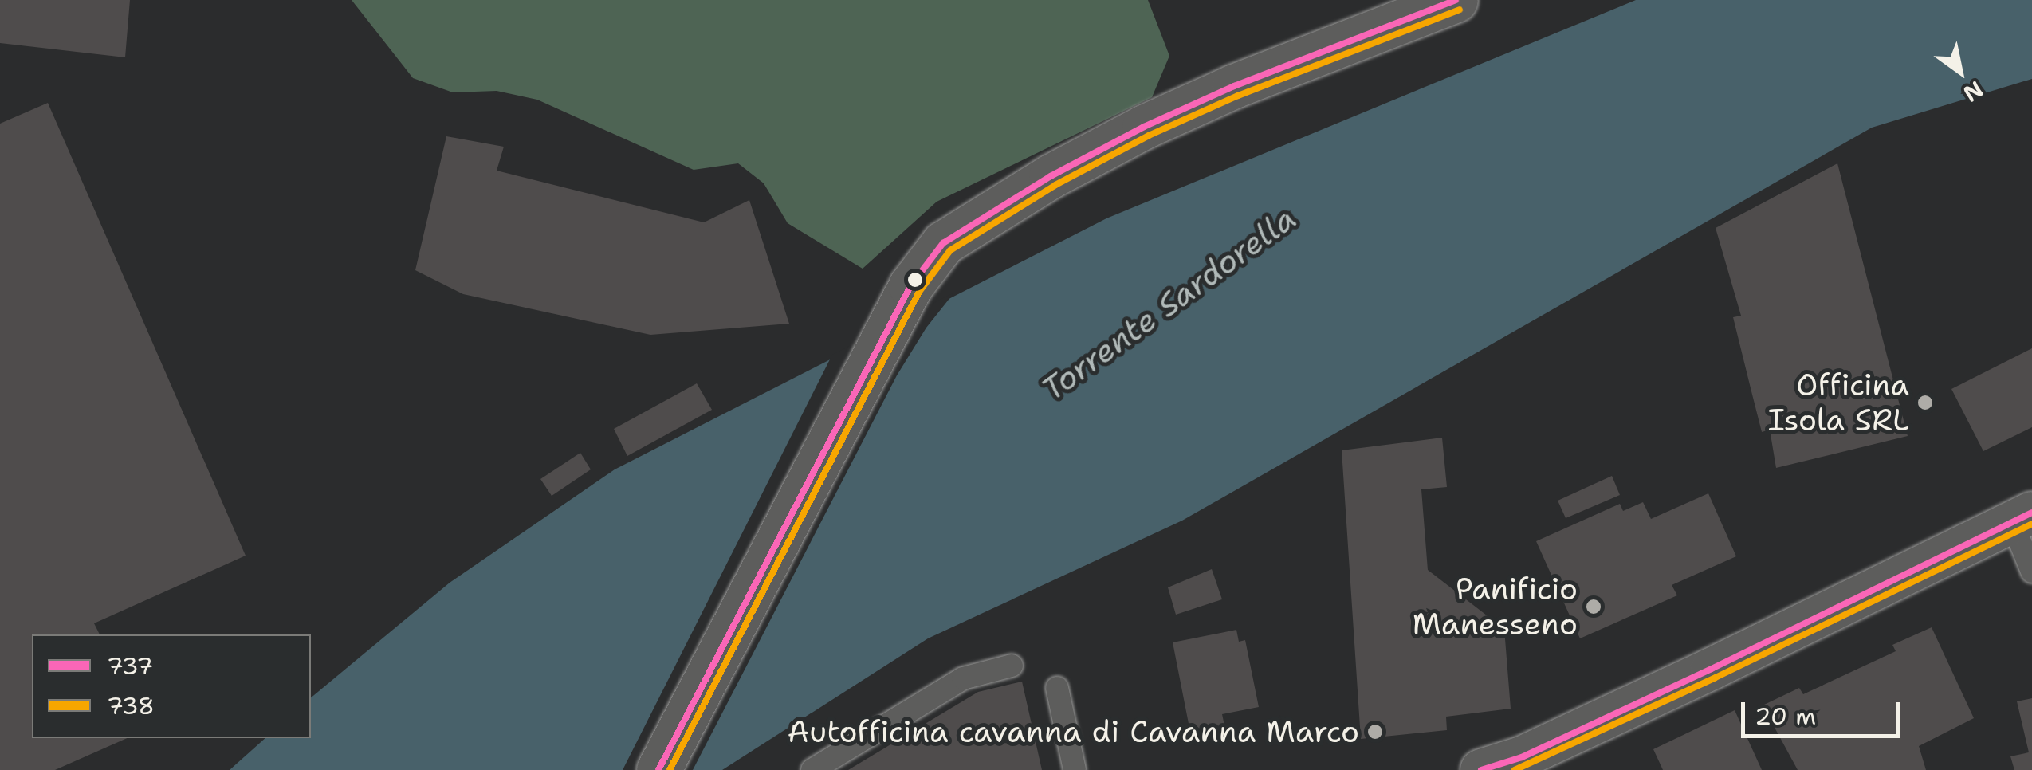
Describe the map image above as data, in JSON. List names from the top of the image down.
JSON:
{
  "water": ["Torrente Sardorella"],
  "places": ["Officina Isola SRL", "Panificio Manesseno", "Autofficina cavanna di Cavanna Marco"],
  "lines": ["transit line 737", "transit line 738"],
  "legend": ["737", "738"],
  "scale_bar": "20 m",
  "north": "bottom right"
}
